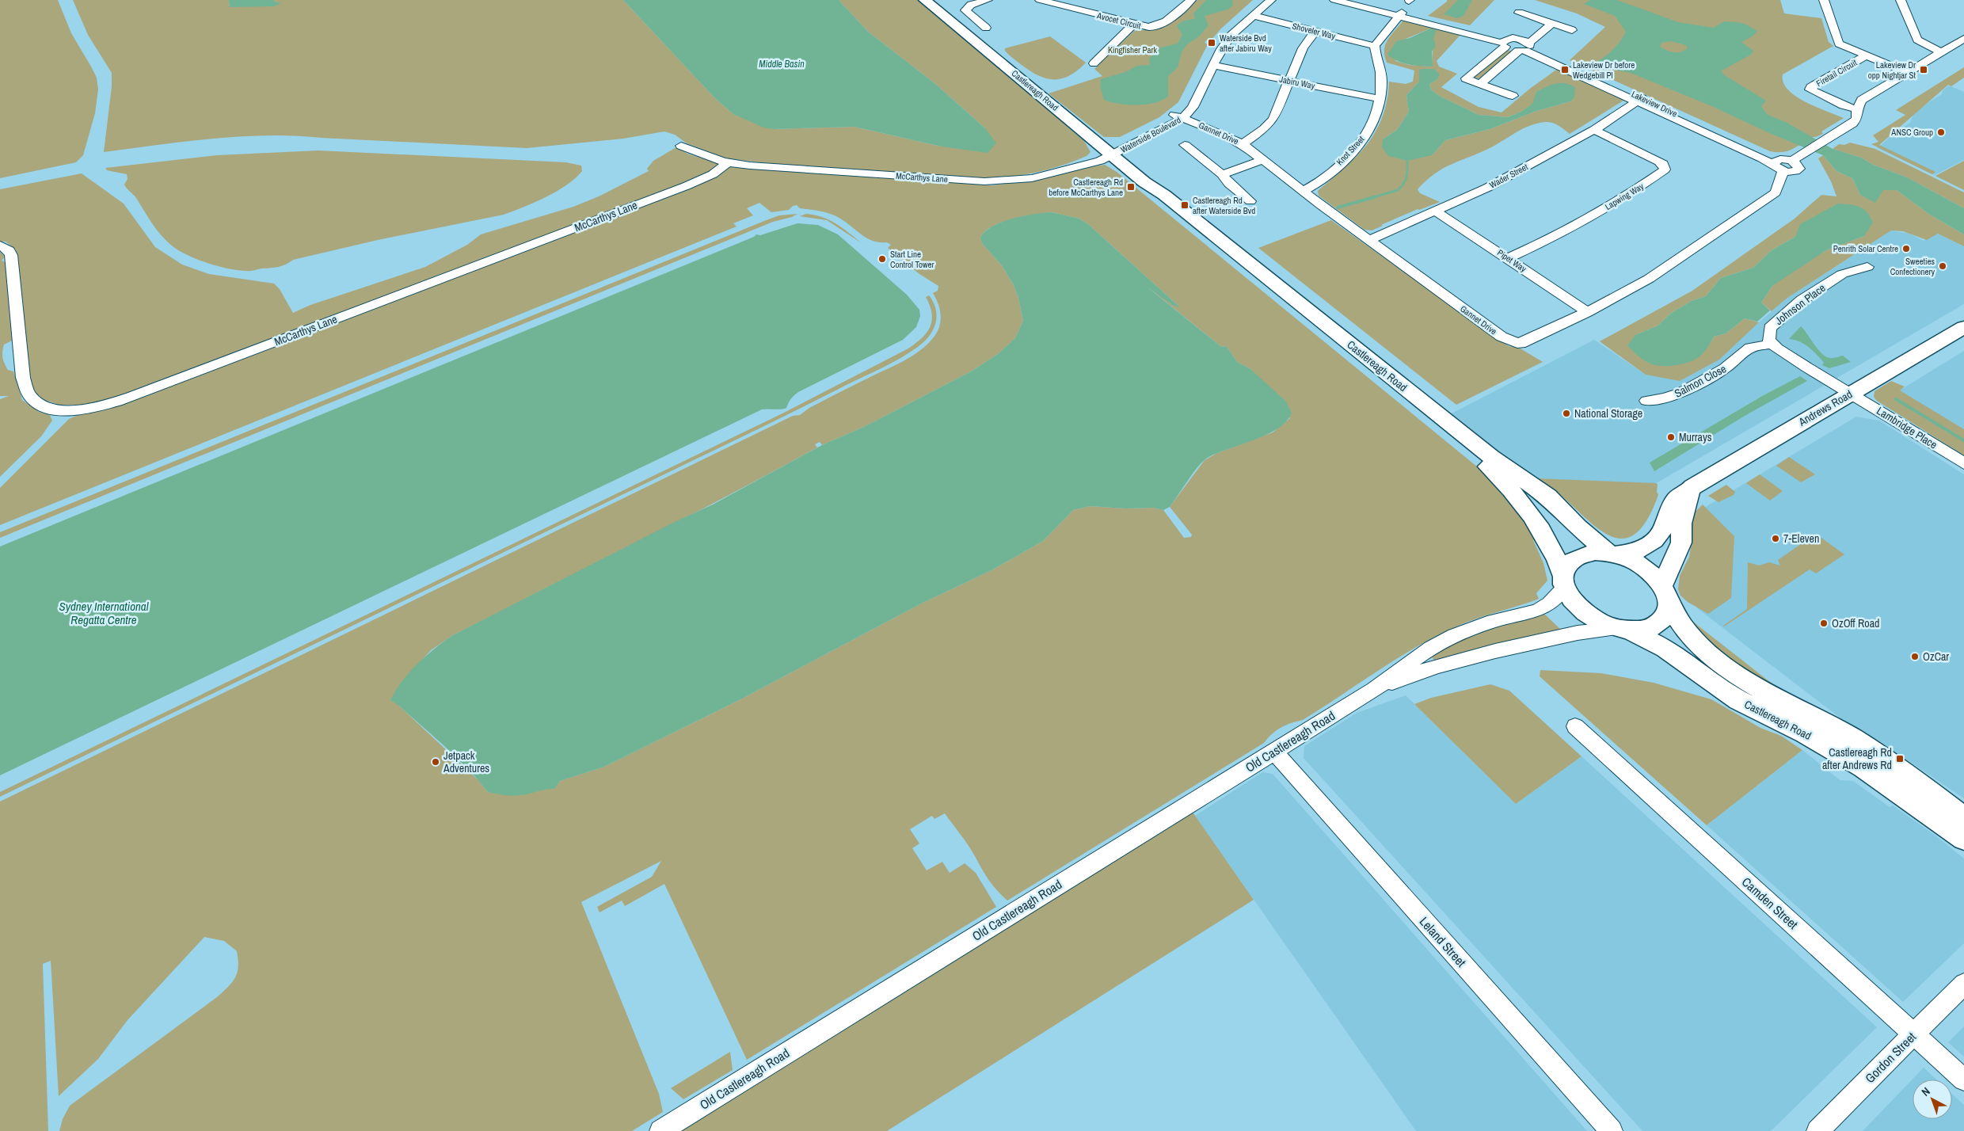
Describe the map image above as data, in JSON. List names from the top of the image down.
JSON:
{
  "streets": {
    "main road": ["Castlereagh Road", "Andrews Road"],
    "street": [
      "Avocet Circuit",
      "Shoveler Way",
      "Firetail Circuit",
      "Jabiru Way",
      "Lakeview Drive",
      "Gannet Drive",
      "Waterside Boulevard",
      "Knot Street",
      "Wader Street",
      "McCarthys Lane",
      "Lapwing Way",
      "Pipet Way",
      "Johnson Place",
      "Salmon Close",
      "Lambridge Place",
      "Old Castlereagh Road",
      "Camden Street",
      "Leland Street",
      "Gordon Street"
    ]
  },
  "crossings": [
    ["Shoveler Way", "Waterside Boulevard"],
    ["Shoveler Way", "Knot Street"],
    ["Jabiru Way", "Waterside Boulevard"],
    ["Jabiru Way", "Knot Street"],
    ["Castlereagh Road", "Waterside Boulevard"],
    ["Castlereagh Road", "McCarthys Lane"],
    ["Castlereagh Road", "Andrews Road"],
    ["Castlereagh Road", "Old Castlereagh Road"],
    ["Lakeview Drive", "Gannet Drive"],
    ["Lakeview Drive", "Wader Street"],
    ["Gannet Drive", "Waterside Boulevard"],
    ["Gannet Drive", "Knot Street"],
    ["Gannet Drive", "Wader Street"],
    ["Gannet Drive", "Pipet Way"],
    ["Waterside Boulevard", "McCarthys Lane"],
    ["Wader Street", "Lapwing Way"],
    ["Wader Street", "Pipet Way"],
    ["Lapwing Way", "Pipet Way"],
    ["Johnson Place", "Salmon Close"],
    ["Andrews Road", "Lambridge Place"],
    ["Andrews Road", "Old Castlereagh Road"],
    ["Old Castlereagh Road", "Leland Street"],
    ["Camden Street", "Gordon Street"]
  ],
  "water": ["Middle Basin", "Sydney International Regatta Centre"],
  "parks": ["Kingfisher Park"],
  "places": {
    "transit": [
      "Waterside Bvd after Jabiru Way",
      "Lakeview Dr before Wedgebill Pl",
      "Lakeview Dr opp Nightjar St",
      "Castlereagh Rd before McCarthys Lane",
      "Castlereagh Rd after Waterside Bvd",
      "Castlereagh Rd after Andrews Rd"
    ],
    "other": [
      "ANSC Group",
      "Penrith Solar Centre",
      "Start Line Control Tower",
      "Sweeties Confectionery",
      "National Storage",
      "Murrays",
      "7-Eleven",
      "OzOff Road",
      "OzCar",
      "Jetpack Adventures"
    ]
  },
  "north": "top left"
}
